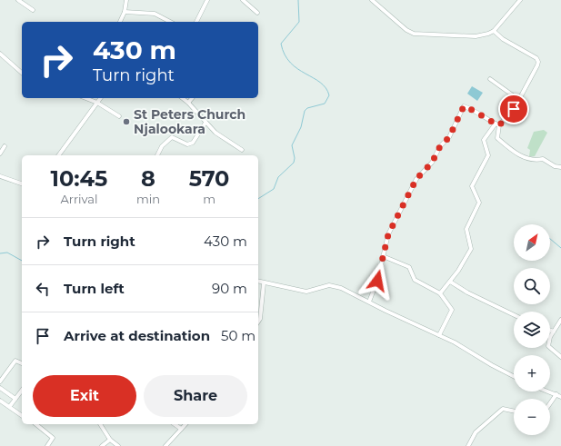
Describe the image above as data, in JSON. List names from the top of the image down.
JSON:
{
  "places": ["St Peters Church Njalookara"],
  "north": "top right",
  "page": {
    "turn": ["430 m", "Turn right"],
    "eta": [
      "10:45",
      "Arrival",
      "8",
      "min",
      "570",
      "m"
    ],
    "list": [
      {
        "name": "Turn right",
        "value": "430 m"
      },
      {
        "name": "Turn left",
        "value": "90 m"
      },
      {
        "name": "Arrive at destination",
        "value": "50 m"
      }
    ],
    "map_buttons": ["+", "−"],
    "buttons": ["Exit", "Share"]
  }
}
